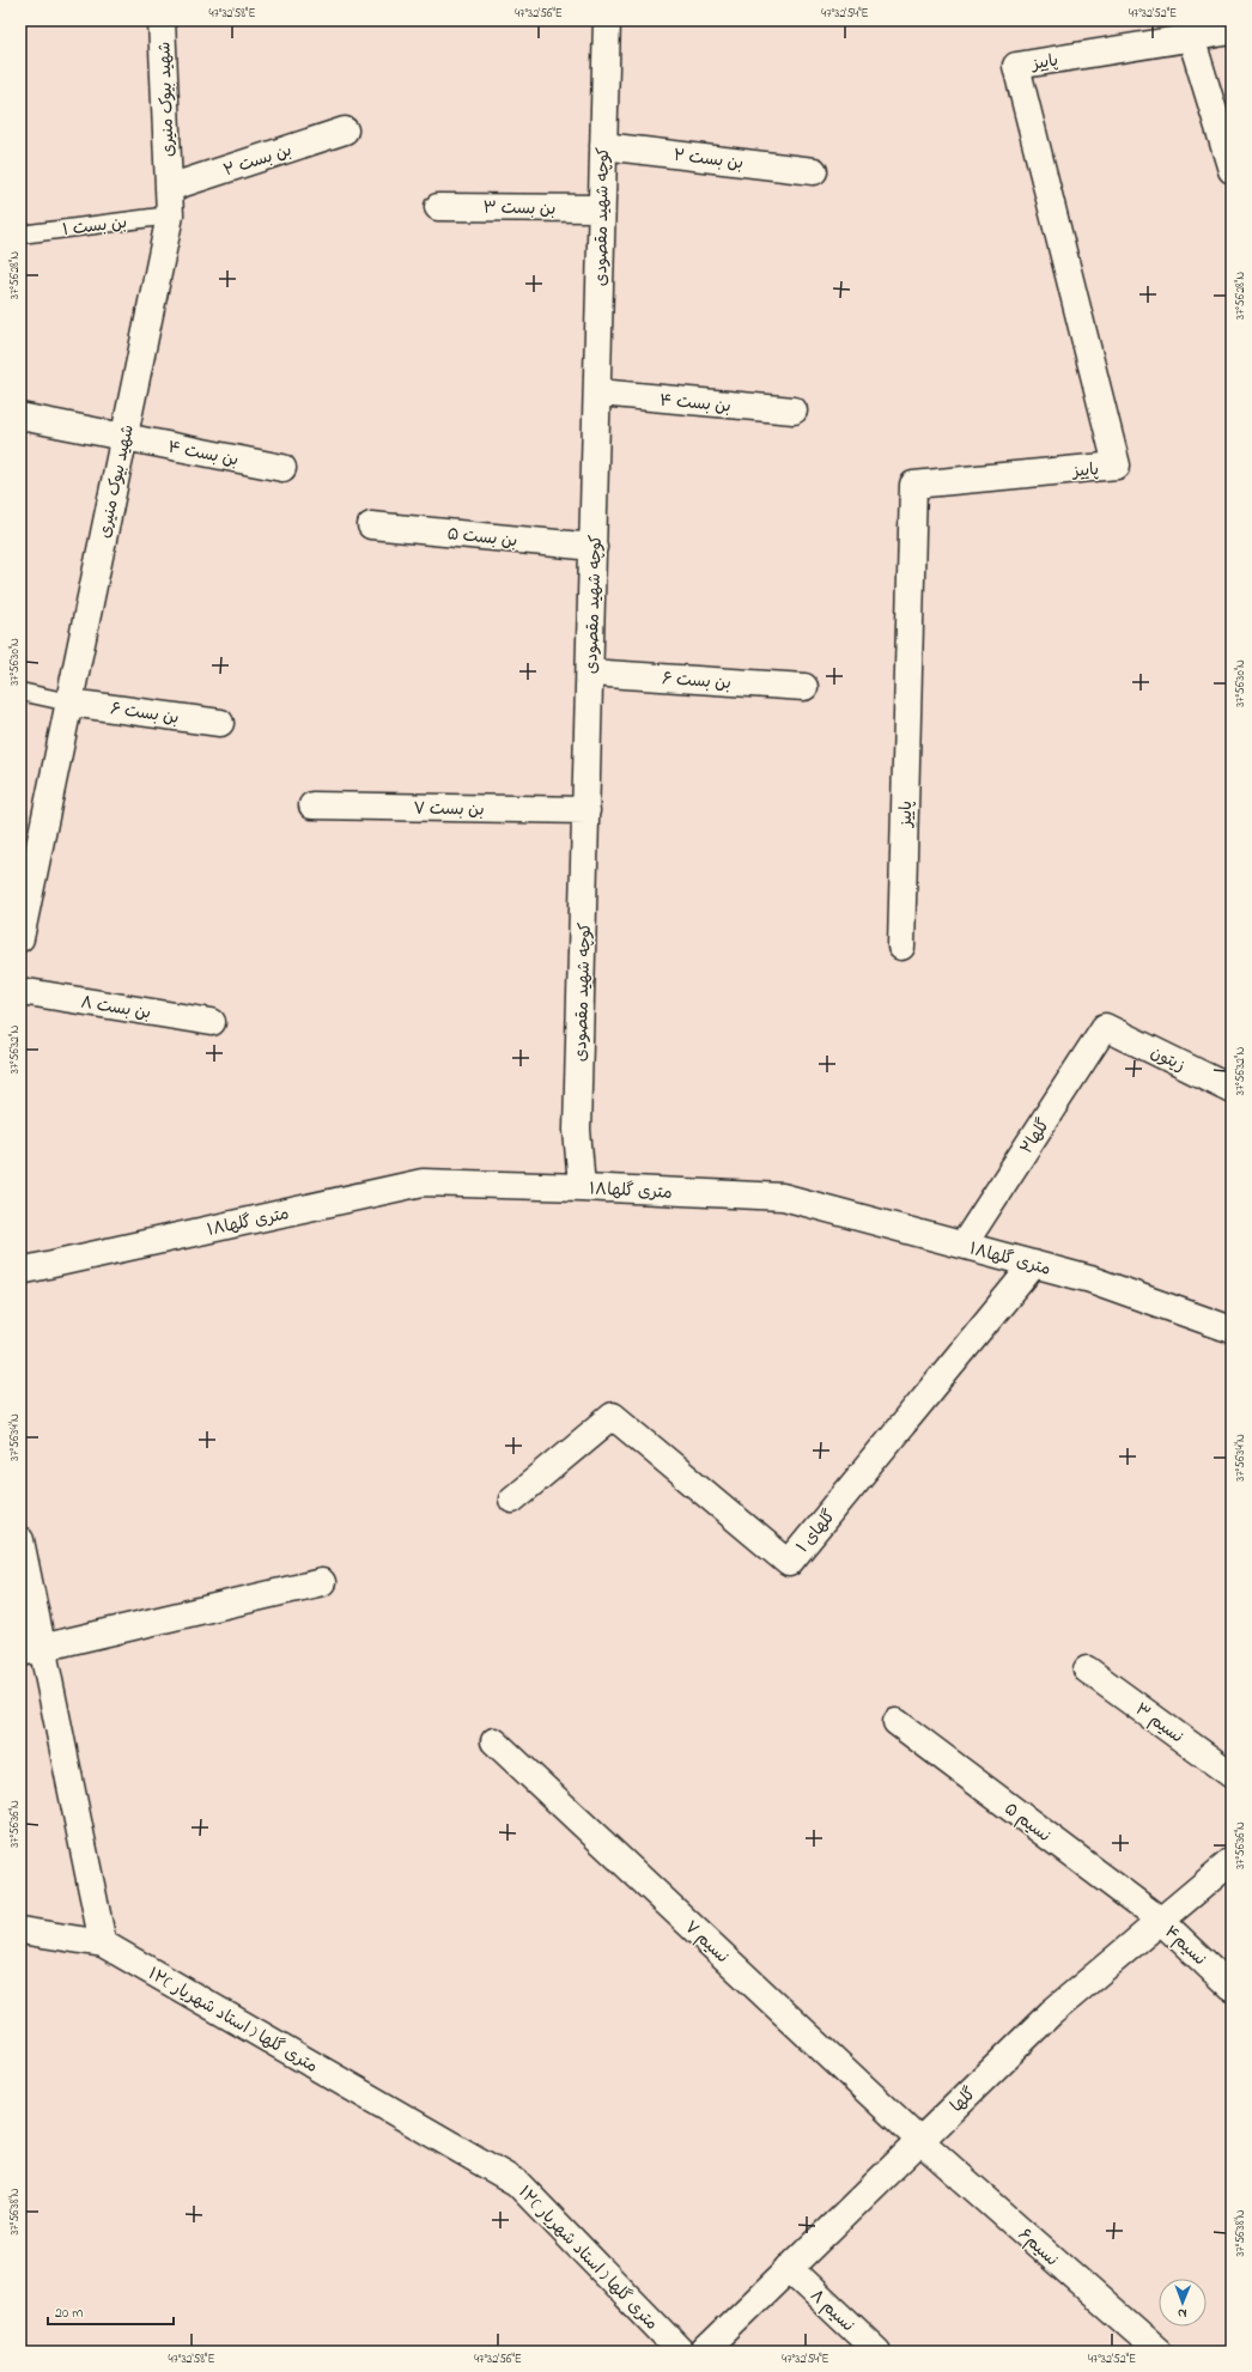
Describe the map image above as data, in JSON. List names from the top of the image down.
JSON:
{
  "streets": {
    "street": [
      "پاییز",
      "شهید بیوک منیری",
      "بن بست ۲",
      "بن بست ۳",
      "کوچه شهید مقصودی",
      "بن بست ۴",
      "بن بست ۵",
      "بن بست ۶",
      "بن بست ۷",
      "بن بست ۸",
      "زیتون",
      "گلها۲",
      "۱۸متری گلها",
      "گلهای ۱",
      "نسیم ۳",
      "نسیم ۵",
      "نسیم ۷",
      "نسیم۴",
      "۱۲متری گلها ( استاد شهریار )",
      "گلها",
      "نسیم۶",
      "نسیم ۸"
    ],
    "lane": ["بن بست ۱"]
  },
  "crossings": [
    ["شهید بیوک منیری", "بن بست ۲"],
    ["شهید بیوک منیری", "بن بست ۱"],
    ["شهید بیوک منیری", "بن بست ۴"],
    ["شهید بیوک منیری", "بن بست ۶"],
    ["بن بست ۲", "کوچه شهید مقصودی"],
    ["بن بست ۳", "کوچه شهید مقصودی"],
    ["کوچه شهید مقصودی", "بن بست ۴"],
    ["کوچه شهید مقصودی", "بن بست ۵"],
    ["کوچه شهید مقصودی", "بن بست ۶"],
    ["کوچه شهید مقصودی", "بن بست ۷"],
    ["کوچه شهید مقصودی", "۱۸متری گلها"],
    ["زیتون", "گلها۲"],
    ["گلها۲", "۱۸متری گلها"],
    ["۱۸متری گلها", "گلهای ۱"],
    ["نسیم ۵", "نسیم۴"],
    ["نسیم ۵", "گلها"],
    ["نسیم ۷", "گلها"],
    ["نسیم ۷", "نسیم۶"],
    ["نسیم۴", "گلها"],
    ["گلها", "نسیم۶"],
    ["گلها", "نسیم ۸"]
  ],
  "scale_bar": "20 m",
  "north": "bottom",
  "coordinates": [
    "47°32'58\"E",
    "47°32'56\"E",
    "47°32'54\"E",
    "47°32'52\"E",
    "37°56'28\"N",
    "37°56'30\"N",
    "37°56'32\"N",
    "37°56'34\"N",
    "37°56'36\"N",
    "37°56'38\"N"
  ]
}
